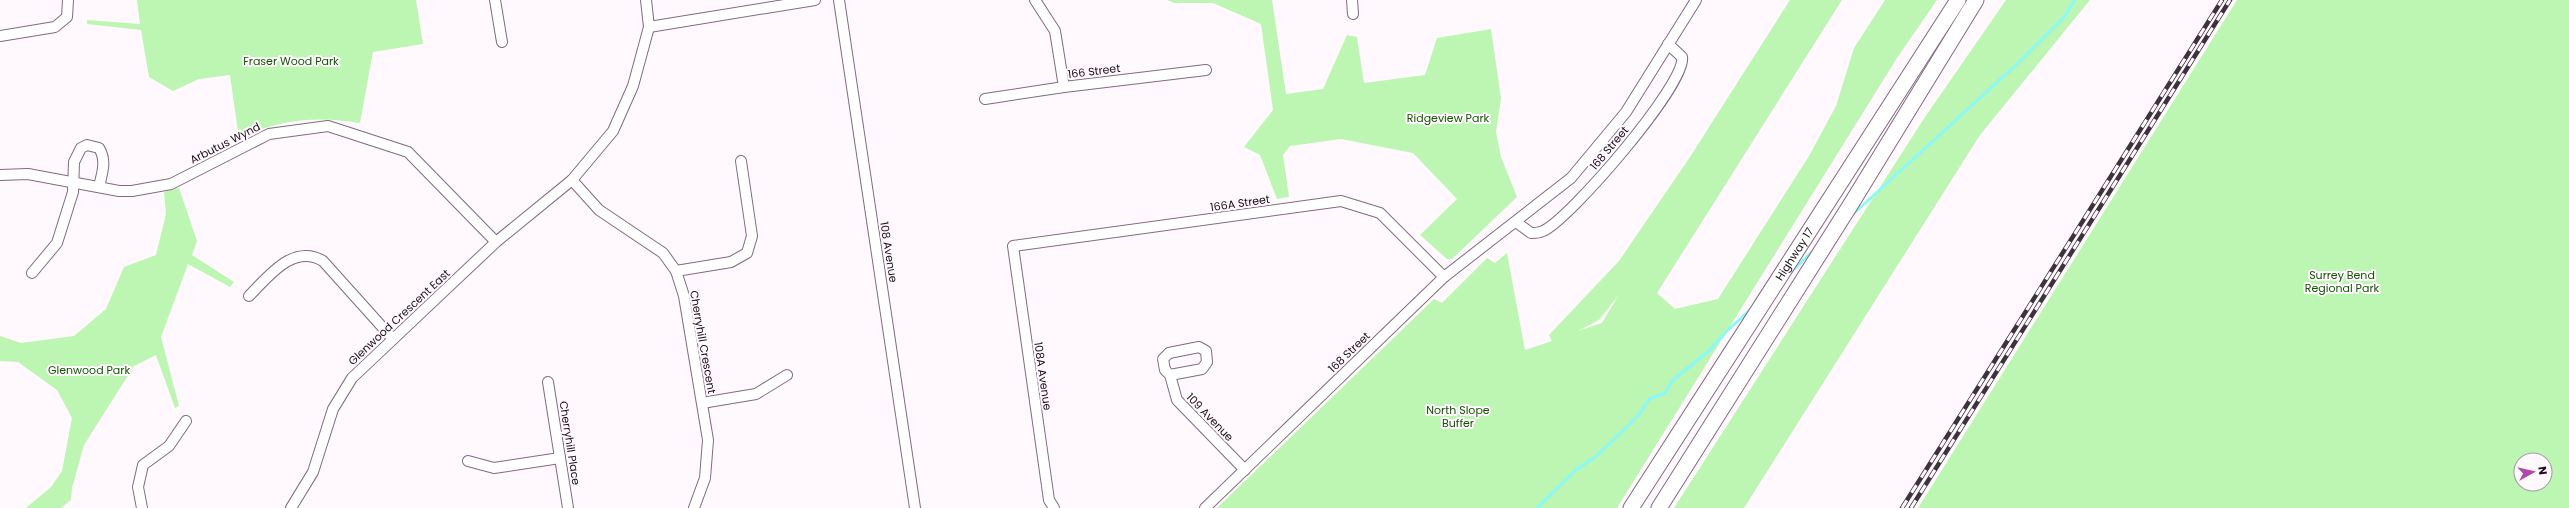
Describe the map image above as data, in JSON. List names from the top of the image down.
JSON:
{
  "streets": {
    "highway": ["Highway 17"],
    "street": [
      "166 Street",
      "Arbutus Wynd",
      "168 Street",
      "166A Street",
      "108 Avenue",
      "Glenwood Crescent East",
      "Cherryhill Crescent",
      "108A Avenue",
      "109 Avenue",
      "Cherryhill Place"
    ]
  },
  "crossings": [
    ["Arbutus Wynd", "Glenwood Crescent East"],
    ["168 Street", "166A Street"],
    ["168 Street", "109 Avenue"],
    ["166A Street", "108A Avenue"],
    ["Glenwood Crescent East", "Cherryhill Crescent"]
  ],
  "parks": [
    "Fraser Wood Park",
    "Ridgeview Park",
    "Surrey Bend Regional Park",
    "Glenwood Park",
    "North Slope Buffer"
  ],
  "north": "right"
}
